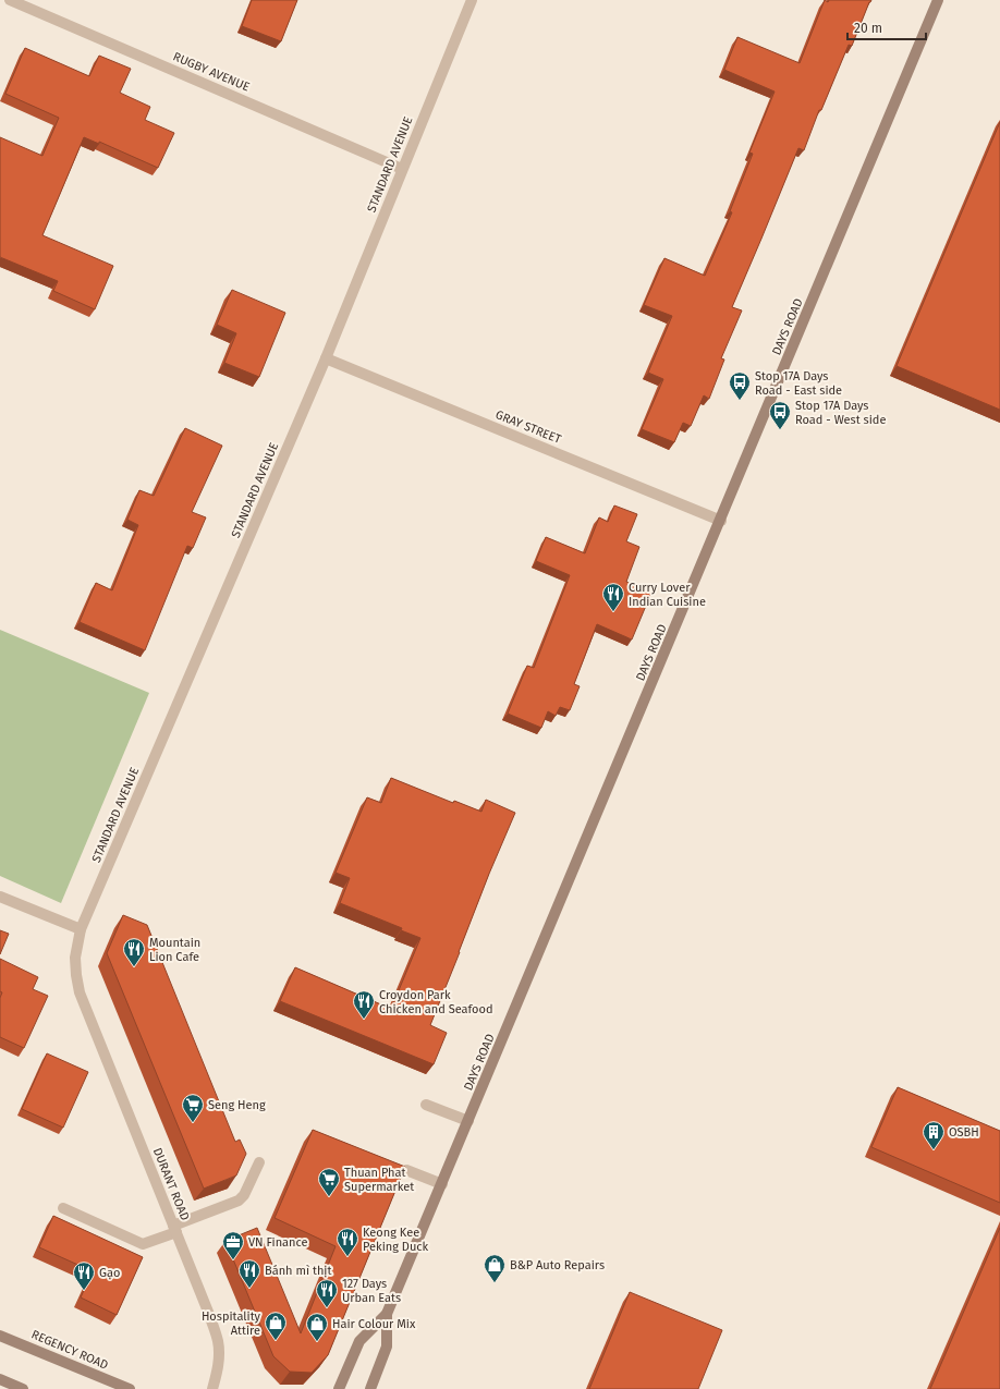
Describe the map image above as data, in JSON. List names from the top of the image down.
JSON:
{
  "streets": {
    "main road": ["DAYS ROAD", "REGENCY ROAD"],
    "street": [
      "RUGBY AVENUE",
      "STANDARD AVENUE",
      "GRAY STREET",
      "DURANT ROAD"
    ]
  },
  "crossings": [
    ["RUGBY AVENUE", "STANDARD AVENUE"],
    ["STANDARD AVENUE", "GRAY STREET"],
    ["STANDARD AVENUE", "DURANT ROAD"],
    ["DAYS ROAD", "GRAY STREET"]
  ],
  "places": {
    "bus stop": ["Stop 17A Days Road - East side", "Stop 17A Days Road - West side"],
    "restaurant": [
      "Curry Lover Indian Cuisine",
      "Mountain Lion Cafe",
      "Croydon Park Chicken and Seafood",
      "Keong Kee Peking Duck",
      "Bánh mì thịt",
      "Gạo",
      "127 Days Urban Eats"
    ],
    "supermarket": ["Seng Heng", "Thuan Phat Supermarket"],
    "building": ["OSBH"],
    "office": ["VN Finance"],
    "shop": ["B&P Auto Repairs", "Hospitality Attire", "Hair Colour Mix"]
  },
  "scale_bar": "20 m"
}
